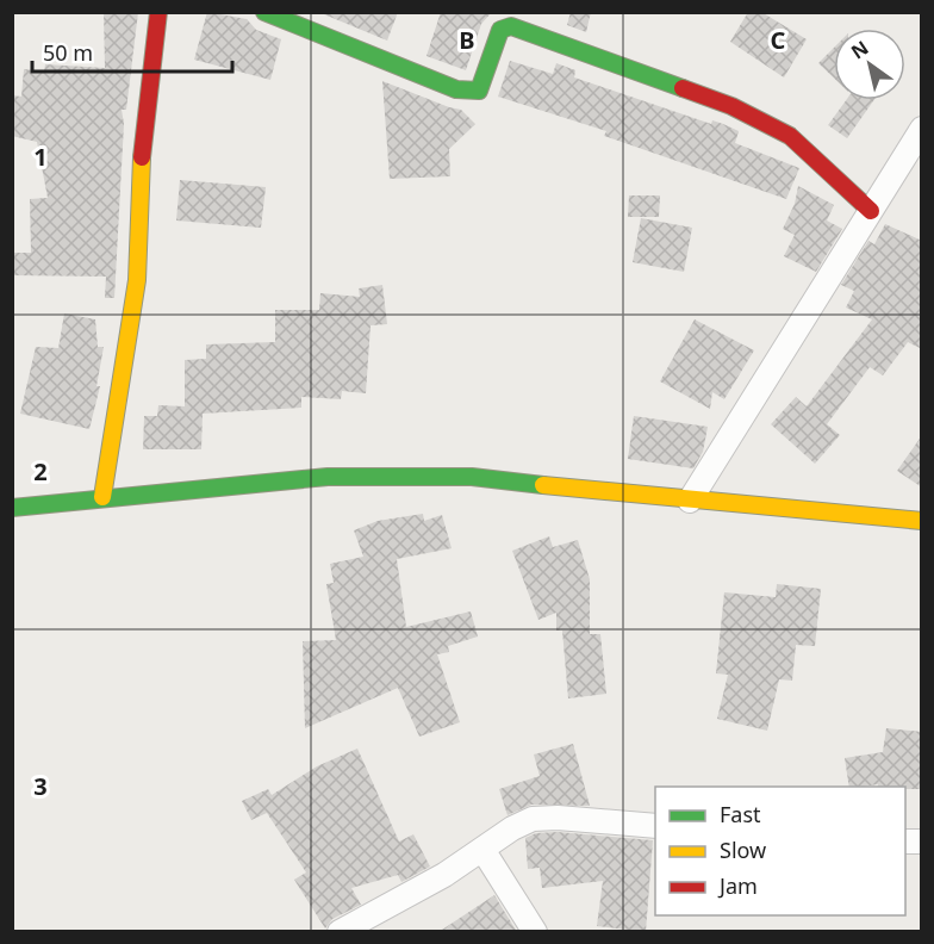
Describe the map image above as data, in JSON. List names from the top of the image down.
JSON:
{
  "legend": ["Fast", "Slow", "Jam"],
  "scale_bar": "50 m",
  "north": "top left",
  "grid": {
    "columns": ["B", "C"],
    "rows": ["1", "2", "3"]
  }
}
